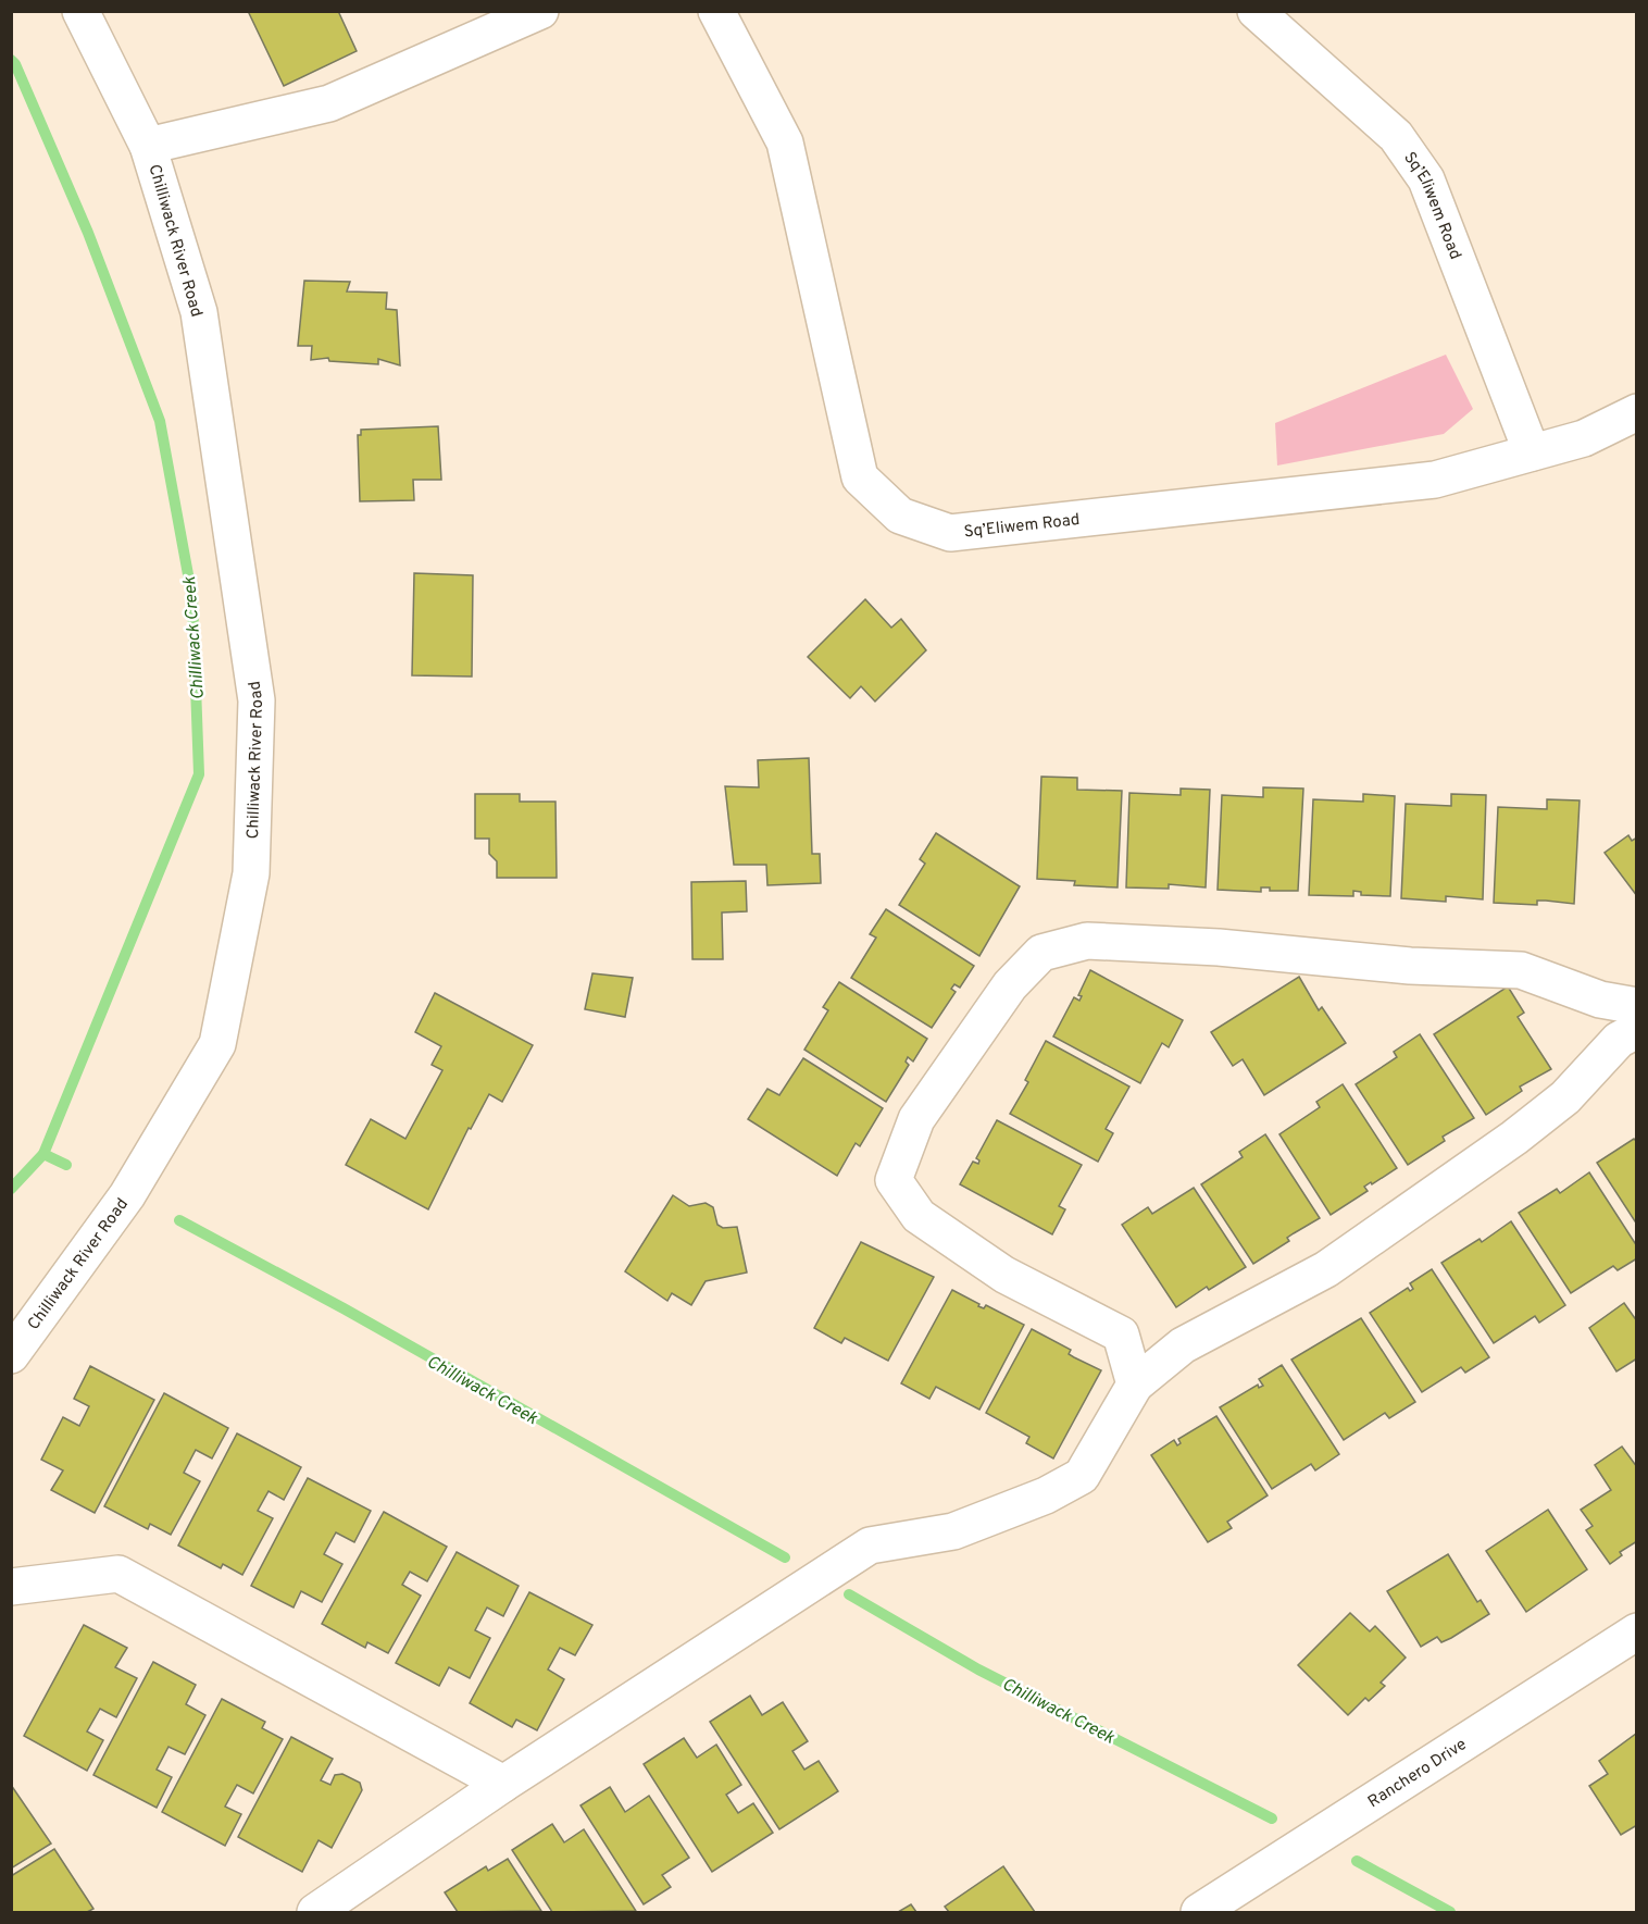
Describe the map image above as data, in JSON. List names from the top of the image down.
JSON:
{
  "streets": {
    "street": ["Sq’Eliwem Road", "Chilliwack River Road", "Ranchero Drive"]
  },
  "water": ["Chilliwack Creek"]
}
